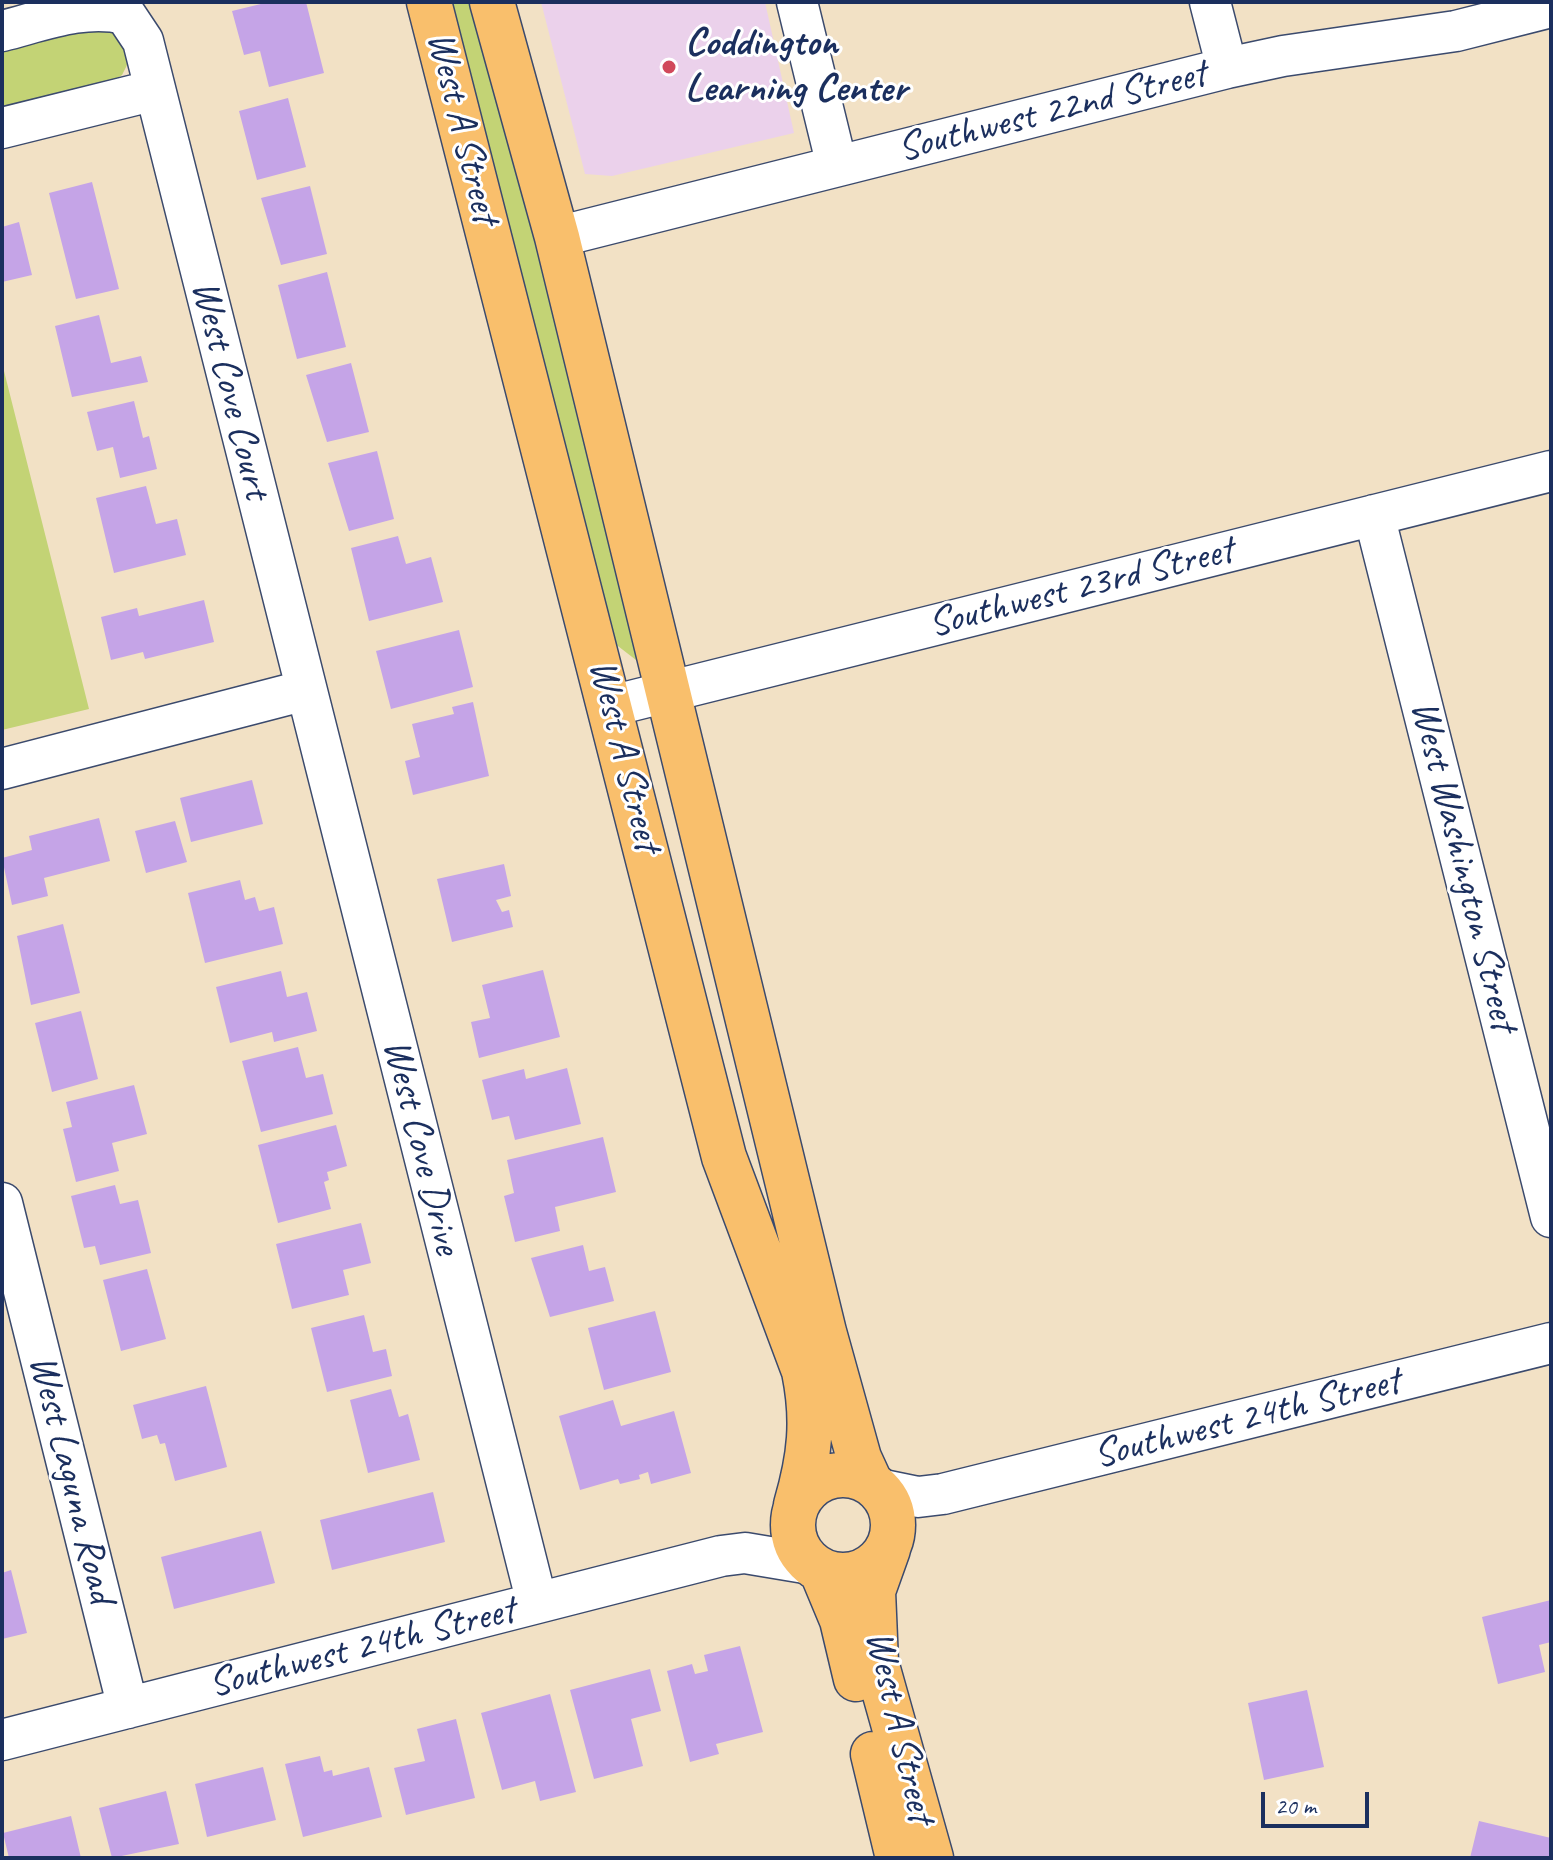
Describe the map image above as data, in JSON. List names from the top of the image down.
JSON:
{
  "streets": {
    "main road": ["West A Street"],
    "street": [
      "Southwest 22nd Street",
      "West Cove Court",
      "Southwest 23rd Street",
      "West Washington Street",
      "West Cove Drive",
      "Southwest 24th Street",
      "West Laguna Road"
    ]
  },
  "crossings": [
    ["Southwest 22nd Street", "West A Street"],
    ["West A Street", "Southwest 23rd Street"],
    ["West A Street", "Southwest 24th Street"],
    ["West Cove Court", "West Cove Drive"],
    ["Southwest 23rd Street", "West Washington Street"],
    ["West Cove Drive", "Southwest 24th Street"],
    ["Southwest 24th Street", "West Laguna Road"]
  ],
  "places": ["Coddington Learning Center"],
  "scale_bar": "20 m"
}
